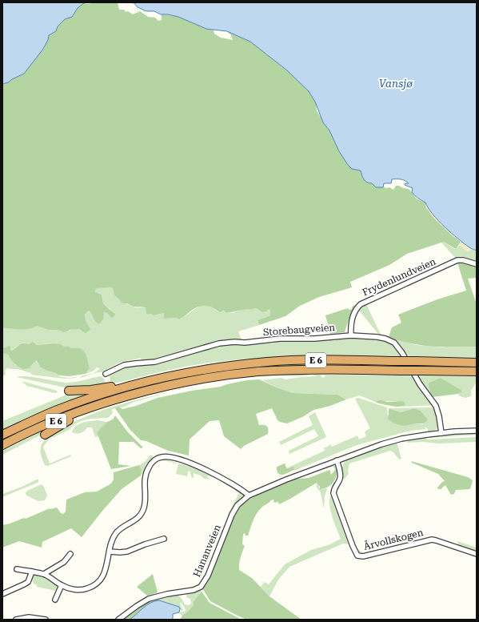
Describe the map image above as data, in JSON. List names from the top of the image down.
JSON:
{
  "streets": {
    "highway": ["E 6"],
    "street": [
      "Frydenlundveien",
      "Storebaugveien",
      "Årvollskogen",
      "Hananveien"
    ]
  },
  "crossings": [
    ["Frydenlundveien", "Storebaugveien"]
  ],
  "water": ["Vansjø"]
}
